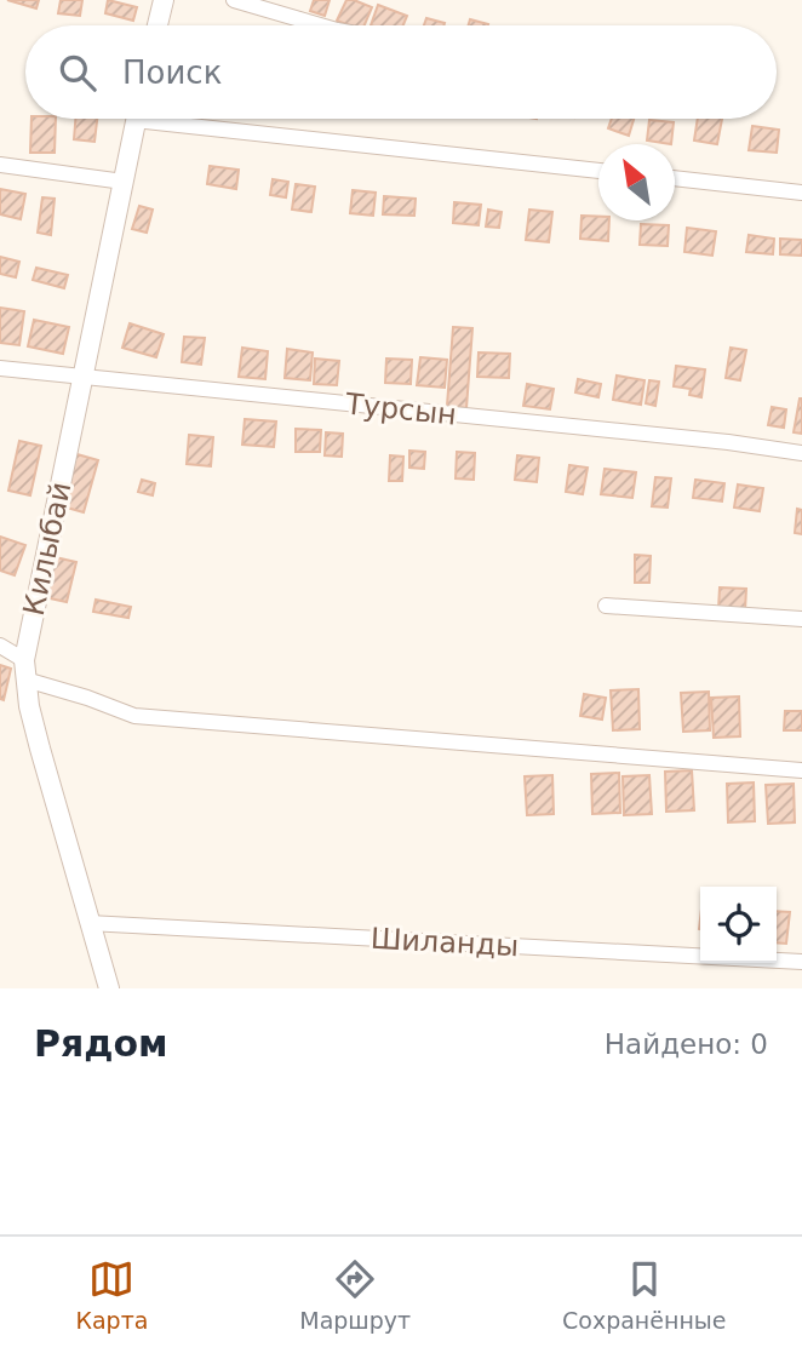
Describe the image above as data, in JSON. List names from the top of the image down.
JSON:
{
  "streets": {
    "street": ["Турсын", "Килыбай", "Шиланды"]
  },
  "crossings": [
    ["Турсын", "Килыбай"],
    ["Килыбай", "Шиланды"]
  ],
  "north": "top left",
  "page": {
    "search": "Поиск",
    "heading": ["Рядом", "Найдено: 0"],
    "nav": ["Карта", "Маршрут", "Сохранённые"]
  }
}
